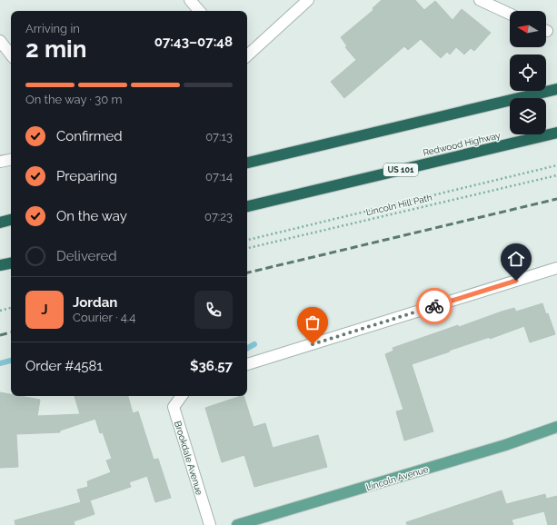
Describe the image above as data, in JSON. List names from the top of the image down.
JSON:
{
  "streets": {
    "highway": ["Redwood Highway", "US 101"],
    "main road": ["Lincoln Avenue"],
    "street": ["Brookdale Avenue"],
    "path": ["Lincoln Hill Path"]
  },
  "north": "left",
  "page": {
    "heading": ["2 min", "Arriving in", "07:43–07:48"],
    "panel": [
      "Jordan",
      "Courier · 4.4",
      "Order #4581",
      "$36.57"
    ],
    "bar": "On the way · 30 m",
    "list": [
      ["Confirmed", "07:13"],
      ["Preparing", "07:14"],
      ["On the way", "07:23"],
      "Delivered"
    ],
    "round": "J"
  }
}
